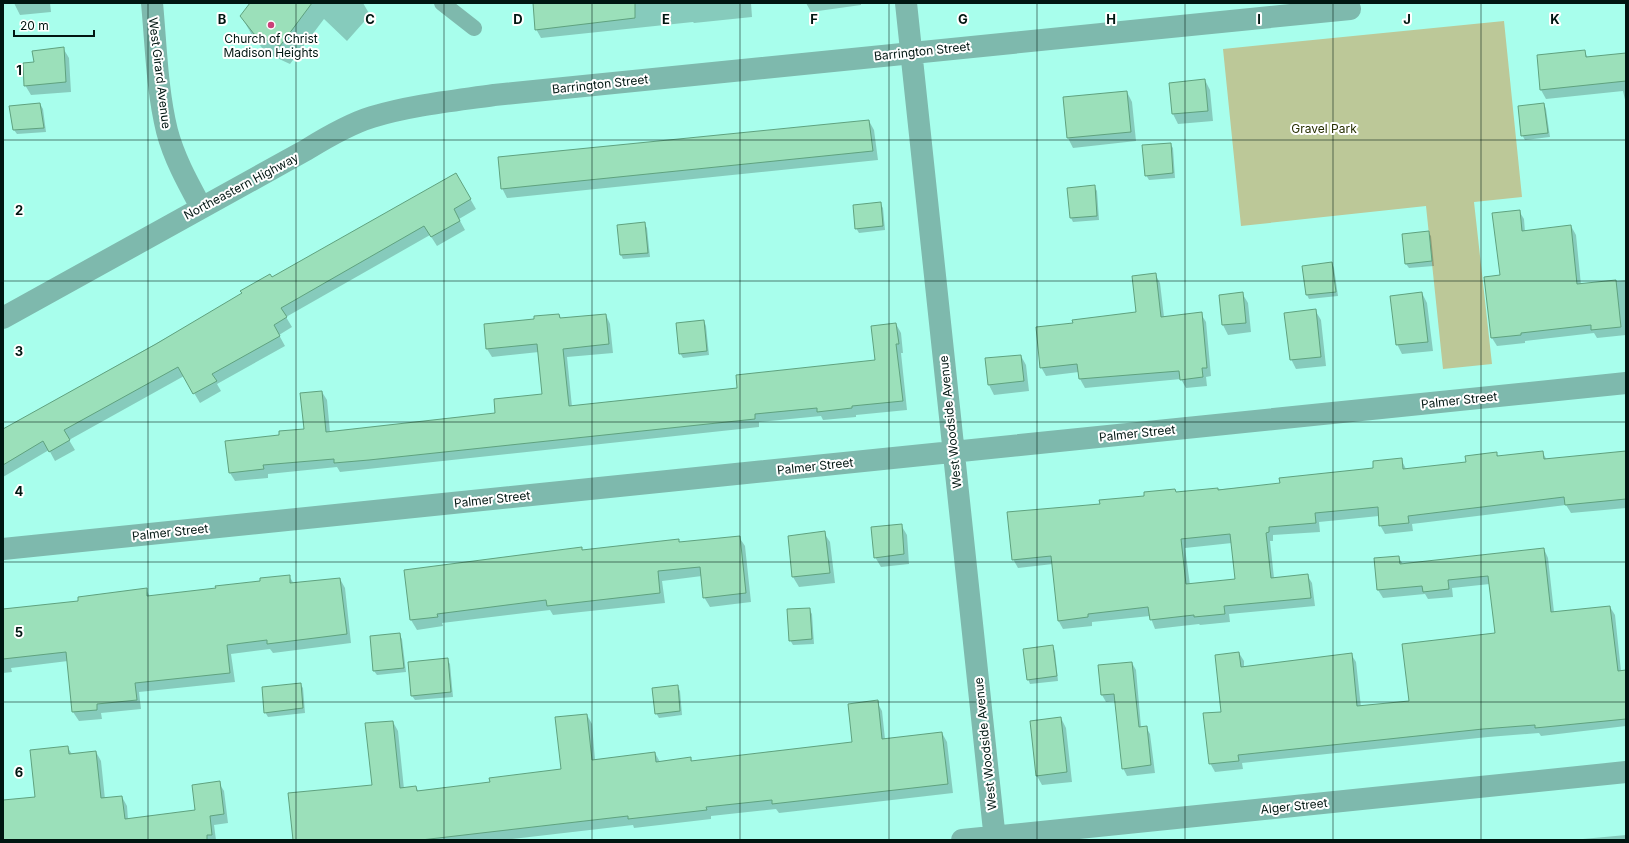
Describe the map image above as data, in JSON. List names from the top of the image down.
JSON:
{
  "streets": {
    "street": [
      "Barrington Street",
      "West Girard Avenue",
      "Northeastern Highway",
      "Palmer Street",
      "West Woodside Avenue",
      "Alger Street"
    ]
  },
  "crossings": [
    ["Barrington Street", "Northeastern Highway"],
    ["Barrington Street", "West Woodside Avenue"],
    ["West Girard Avenue", "Northeastern Highway"],
    ["Palmer Street", "West Woodside Avenue"],
    ["West Woodside Avenue", "Alger Street"]
  ],
  "parks": ["Gravel Park"],
  "places": ["Church of Christ Madison Heights"],
  "scale_bar": "20 m",
  "grid": {
    "columns": [
      "B",
      "C",
      "D",
      "E",
      "F",
      "G",
      "H",
      "I",
      "J",
      "K"
    ],
    "rows": [
      "1",
      "2",
      "3",
      "4",
      "5",
      "6"
    ]
  }
}
